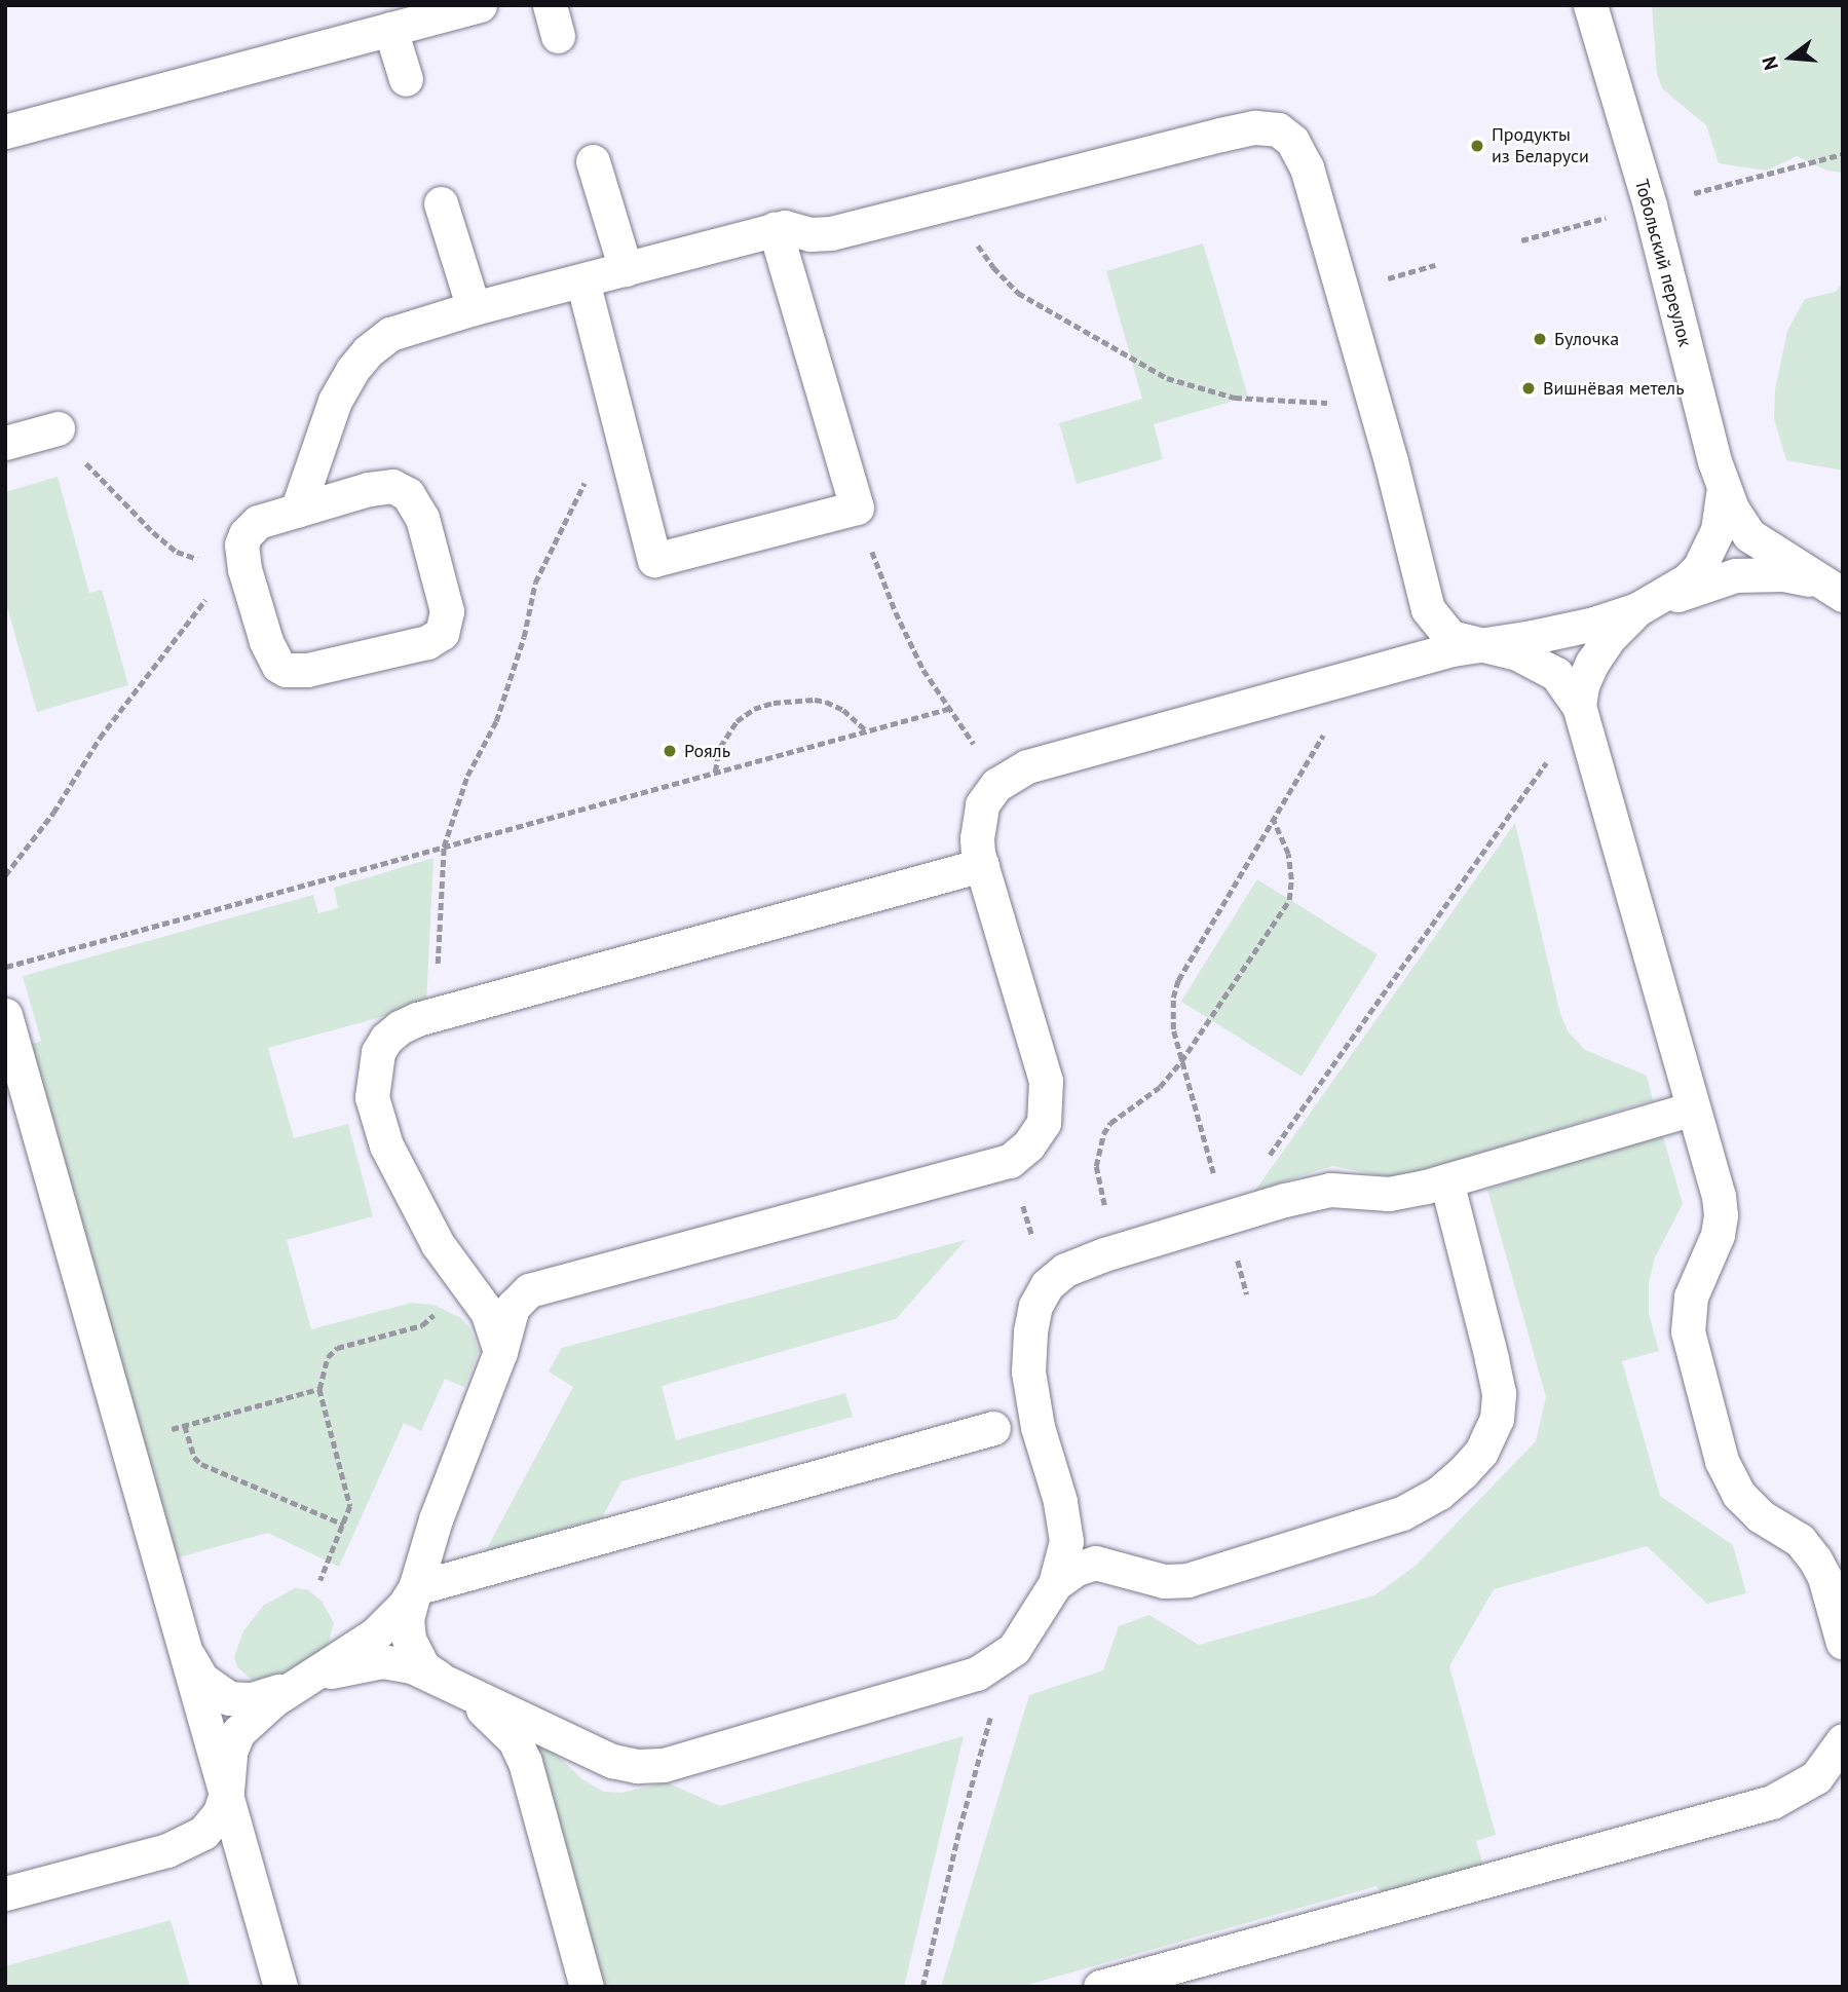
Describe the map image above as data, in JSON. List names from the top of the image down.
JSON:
{
  "streets": {
    "lane": ["Тобольский переулок"]
  },
  "places": [
    "Продукты из Беларуси",
    "Булочка",
    "Вишнёвая метель",
    "Рояль"
  ],
  "north": "left"
}
